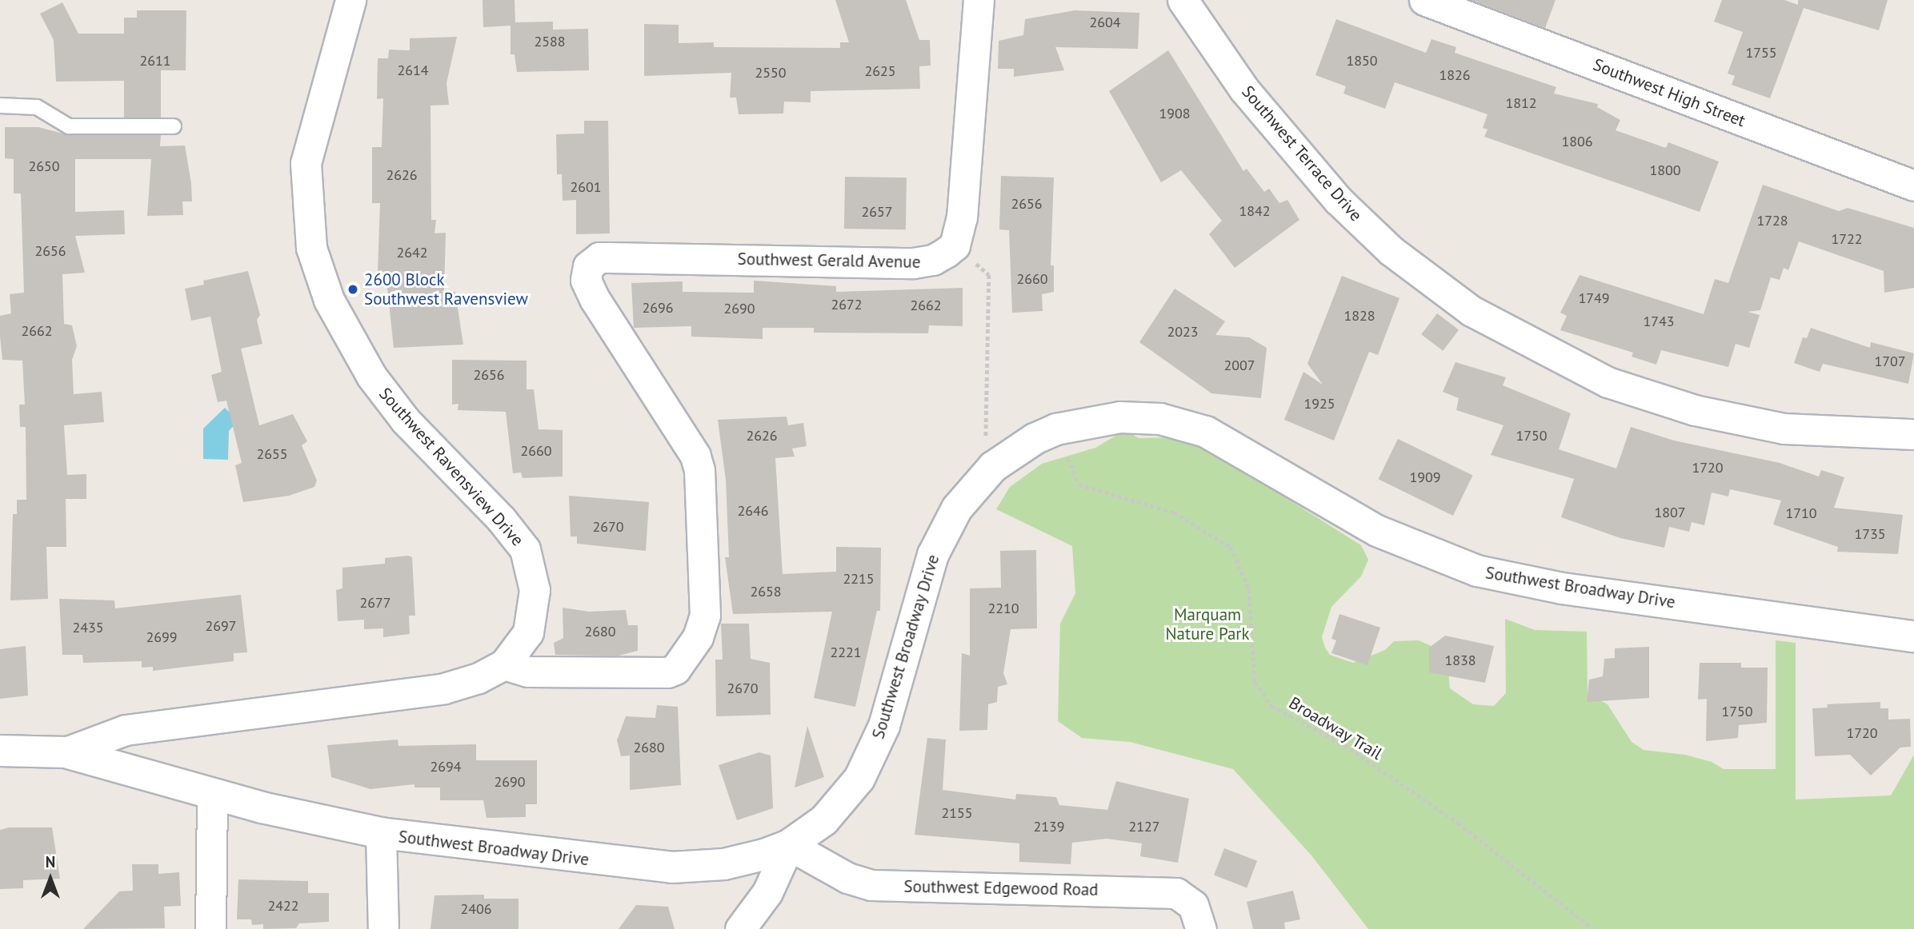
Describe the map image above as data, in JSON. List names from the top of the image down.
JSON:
{
  "streets": {
    "street": [
      "Southwest High Street",
      "Southwest Terrace Drive",
      "Southwest Gerald Avenue",
      "Southwest Ravensview Drive",
      "Southwest Broadway Drive",
      "Southwest Edgewood Road"
    ],
    "path": ["Broadway Trail"]
  },
  "crossings": [
    ["Southwest Gerald Avenue", "Southwest Ravensview Drive"],
    ["Southwest Ravensview Drive", "Southwest Broadway Drive"],
    ["Southwest Broadway Drive", "Broadway Trail"],
    ["Southwest Broadway Drive", "Southwest Edgewood Road"]
  ],
  "parks": ["Marquam Nature Park"],
  "places": ["2600 Block Southwest Ravensview"],
  "house_numbers": [
    "2604",
    "2588",
    "1755",
    "2611",
    "1850",
    "2614",
    "2625",
    "2550",
    "1826",
    "1812",
    "1908",
    "1806",
    "2650",
    "1800",
    "2626",
    "2601",
    "2656",
    "1842",
    "2657",
    "1728",
    "1722",
    "2656",
    "2642",
    "2660",
    "1749",
    "2672",
    "2662",
    "2696",
    "2690",
    "1828",
    "1743",
    "2662",
    "2023",
    "1707",
    "2007",
    "2656",
    "1925",
    "2626",
    "1750",
    "2660",
    "2655",
    "1720",
    "1909",
    "2646",
    "1807",
    "1710",
    "2670",
    "1735",
    "2215",
    "2658",
    "2677",
    "2210",
    "2697",
    "2435",
    "2680",
    "2699",
    "2221",
    "1838",
    "2670",
    "1750",
    "1720",
    "2680",
    "2694",
    "2690",
    "2155",
    "2139",
    "2127",
    "2422",
    "2406"
  ],
  "north": "top"
}
